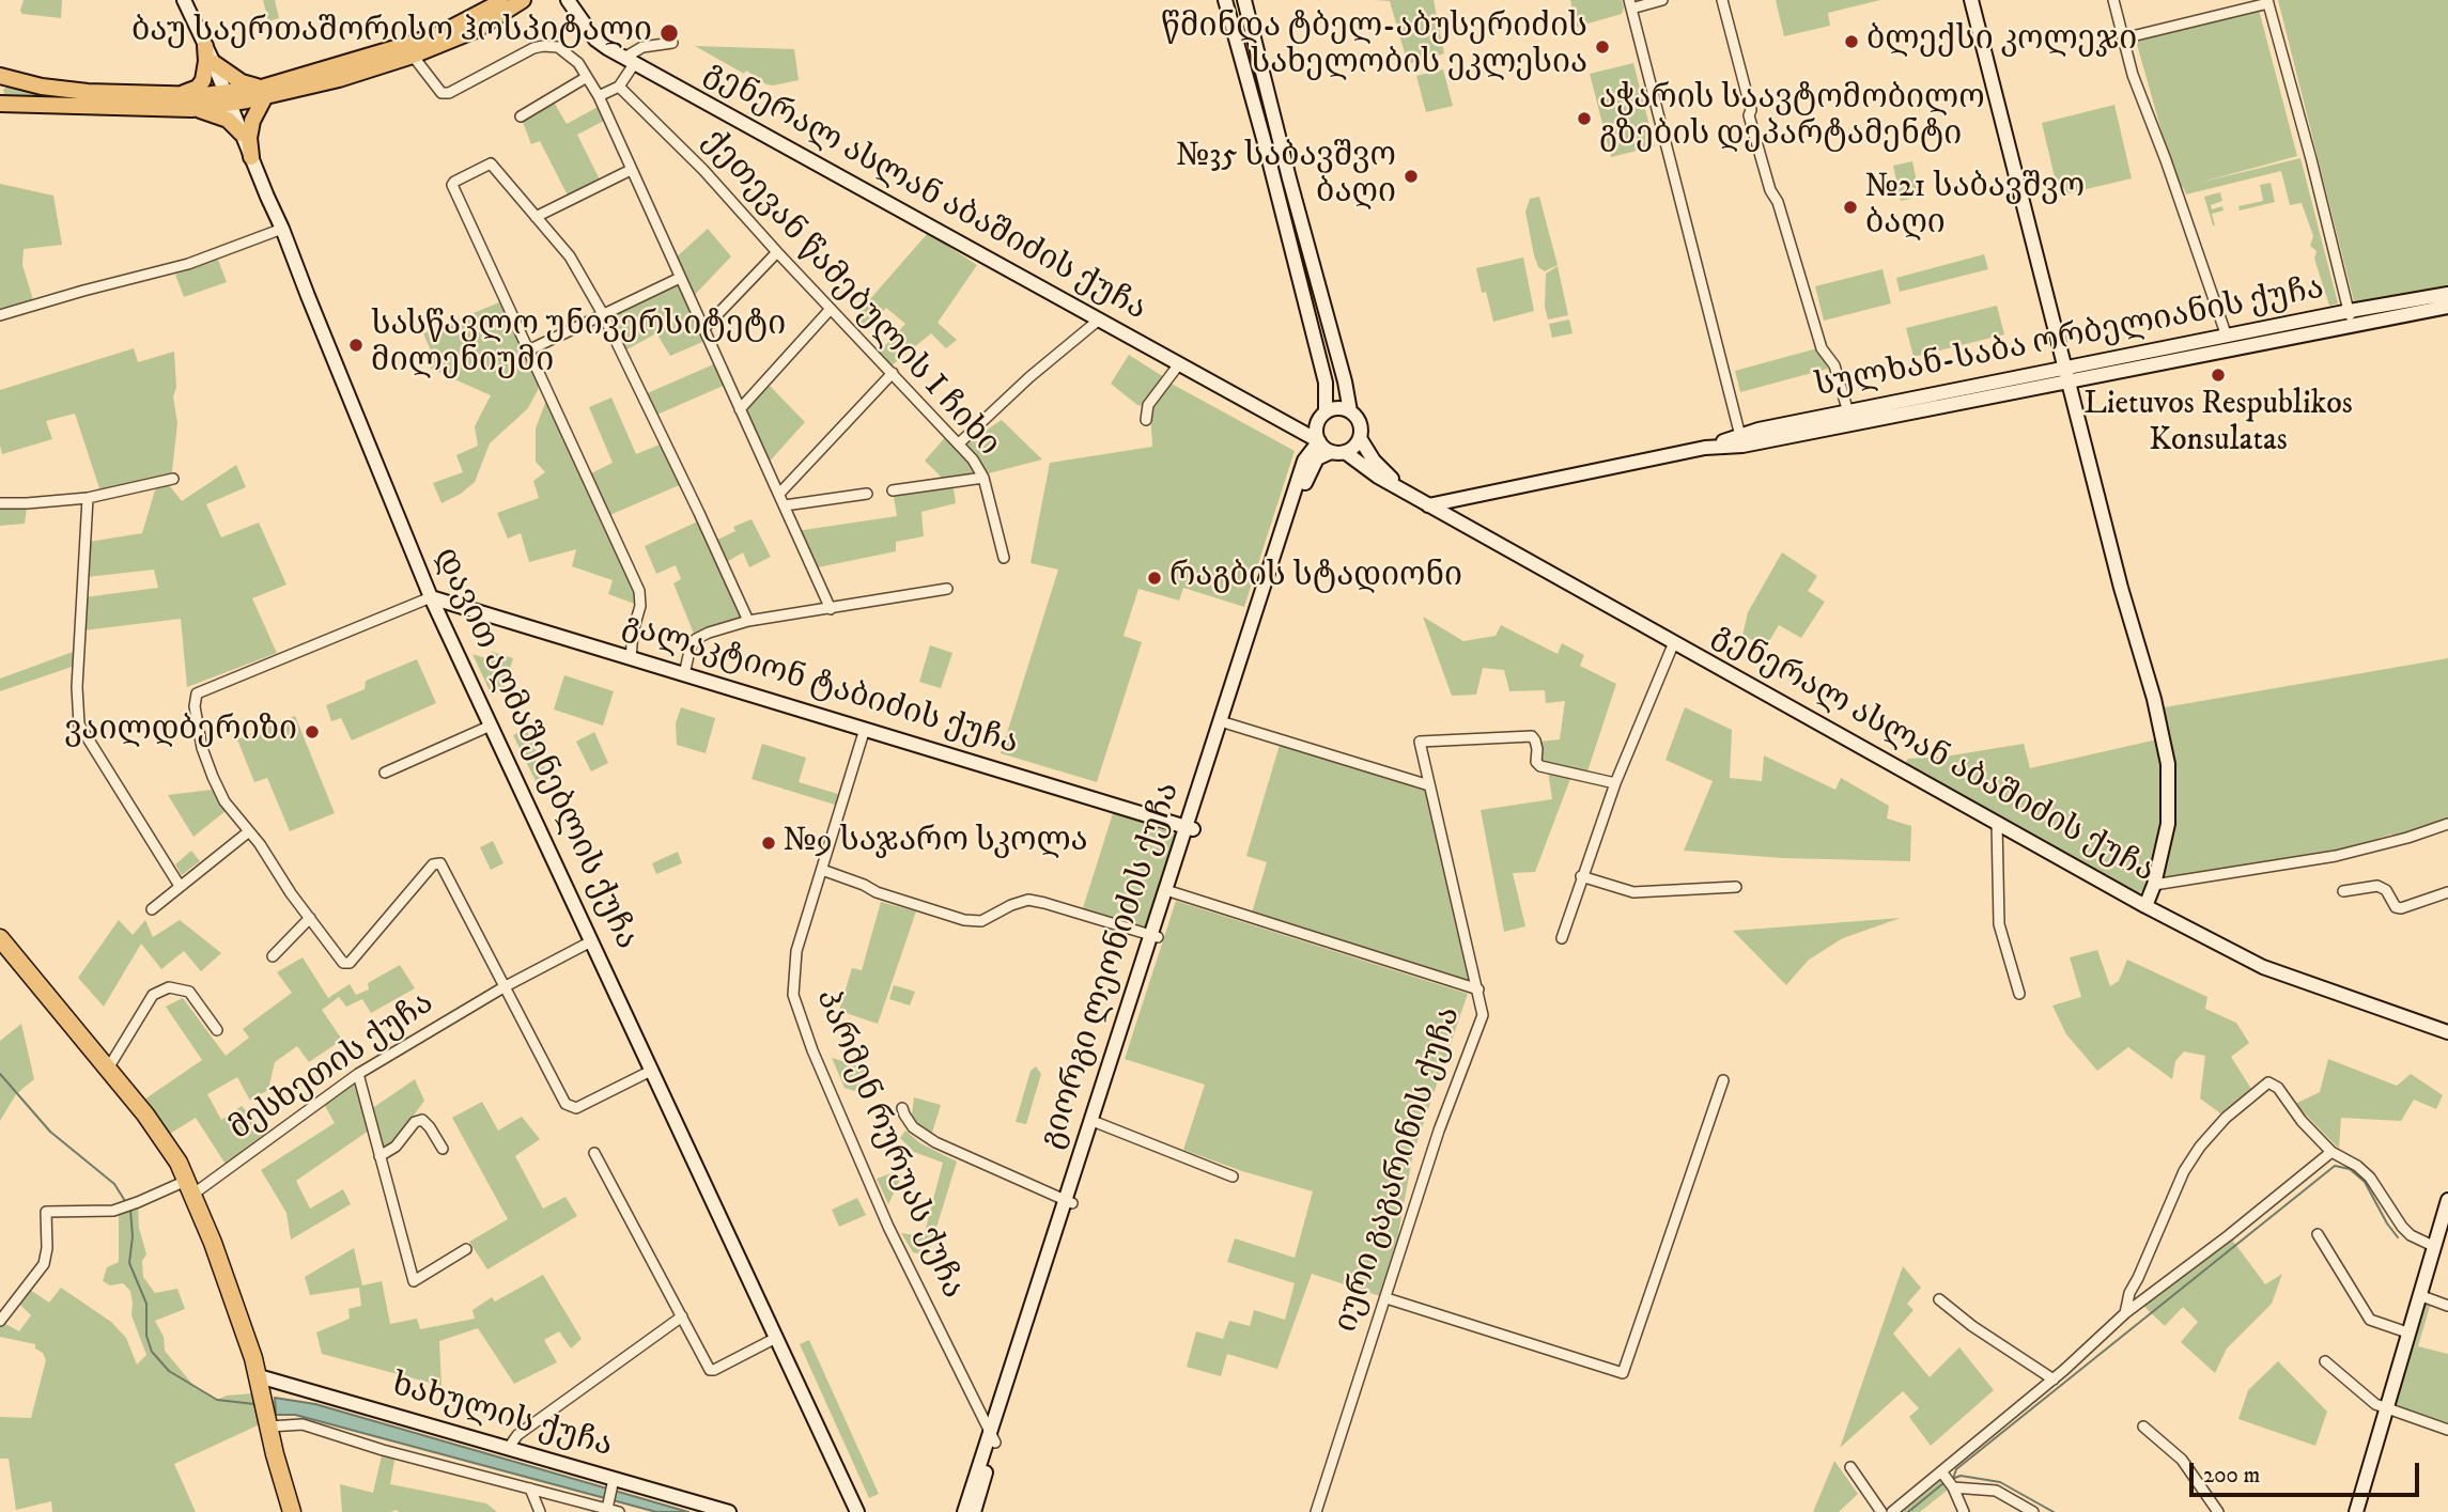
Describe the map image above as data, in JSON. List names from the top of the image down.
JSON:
{
  "streets": {
    "street": [
      "გენერალ ასლან აბაშიძის ქუჩა",
      "ქეთევან წამებულის I ჩიხი",
      "სულხან-საბა ორბელიანის ქუჩა",
      "გალაკტიონ ტაბიძის ქუჩა",
      "დავით აღმაშენებლის ქუჩა",
      "გიორგი ლეონიძის ქუჩა",
      "მესხეთის ქუჩა",
      "პარმენ რურუას ქუჩა",
      "იური გაგარინის ქუჩა",
      "ხახულის ქუჩა"
    ]
  },
  "crossings": [
    ["გენერალ ასლან აბაშიძის ქუჩა", "სულხან-საბა ორბელიანის ქუჩა"],
    ["გენერალ ასლან აბაშიძის ქუჩა", "გიორგი ლეონიძის ქუჩა"],
    ["გალაკტიონ ტაბიძის ქუჩა", "დავით აღმაშენებლის ქუჩა"],
    ["გალაკტიონ ტაბიძის ქუჩა", "გიორგი ლეონიძის ქუჩა"],
    ["გალაკტიონ ტაბიძის ქუჩა", "პარმენ რურუას ქუჩა"],
    ["დავით აღმაშენებლის ქუჩა", "მესხეთის ქუჩა"],
    ["გიორგი ლეონიძის ქუჩა", "პარმენ რურუას ქუჩა"]
  ],
  "places": [
    "ბაუ საერთაშორისო ჰოსპიტალი",
    "ბლექსი კოლეჯი",
    "წმინდა ტბელ-აბუსერიძის სახელობის ეკლესია",
    "აჭარის საავტომობილო გზების დეპარტამენტი",
    "№35 საბავშვო ბაღი",
    "№21 საბავშვო ბაღი",
    "სასწავლო უნივერსიტეტი მილენიუმი",
    "Lietuvos Respublikos Konsulatas",
    "რაგბის სტადიონი",
    "ვაილდბერიზი",
    "№9 საჯარო სკოლა"
  ],
  "scale_bar": "200 m"
}
